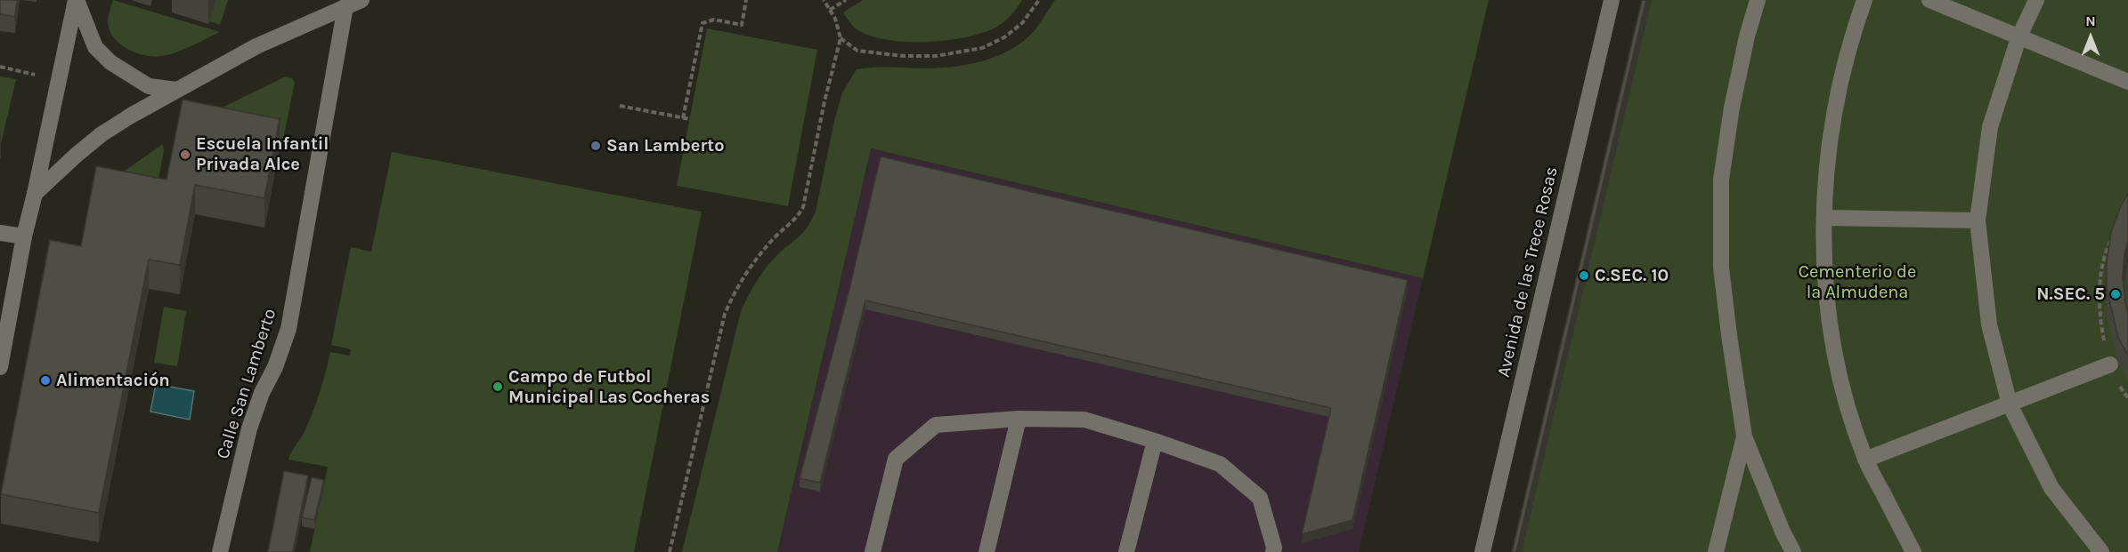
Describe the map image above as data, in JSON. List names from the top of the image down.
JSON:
{
  "streets": {
    "street": ["Avenida de las Trece Rosas", "Calle San Lamberto"]
  },
  "parks": ["Cementerio de la Almudena"],
  "places": [
    "San Lamberto",
    "Escuela Infantil Privada Alce",
    "C.SEC. 10",
    "N.SEC. 5",
    "Alimentación",
    "Campo de Futbol Municipal Las Cocheras"
  ],
  "north": "top"
}
